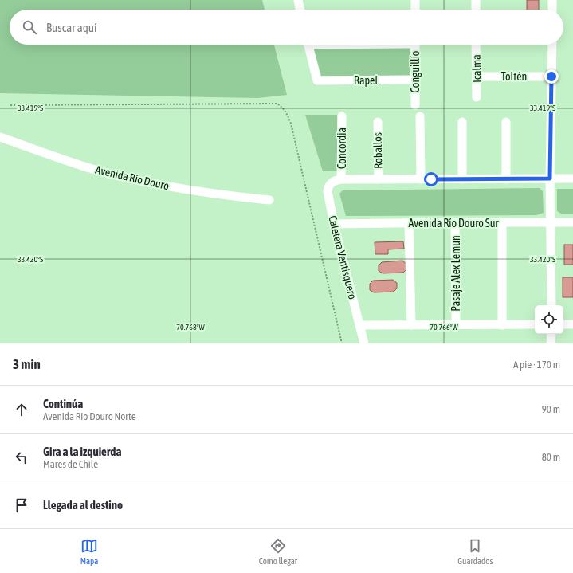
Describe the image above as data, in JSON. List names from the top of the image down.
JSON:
{
  "streets": {
    "street": [
      "Icalma",
      "Conguillío",
      "Toltén",
      "Rapel",
      "Concordia",
      "Roballos",
      "Avenida Río Douro",
      "Avenida Río Douro Sur",
      "Caletera Ventisquero",
      "Pasaje Alex Lemun"
    ]
  },
  "crossings": [
    ["Icalma", "Toltén"],
    ["Conguillío", "Rapel"],
    ["Concordia", "Caletera Ventisquero"],
    ["Avenida Río Douro Sur", "Caletera Ventisquero"],
    ["Avenida Río Douro Sur", "Pasaje Alex Lemun"]
  ],
  "page": {
    "search": "Buscar aquí",
    "heading": ["3 min", "A pie · 170 m"],
    "list": [
      ["Continúa", "Avenida Río Douro Norte", "90 m"],
      ["Gira a la izquierda", "Mares de Chile", "80 m"],
      "Llegada al destino"
    ],
    "nav": ["Mapa", "Cómo llegar", "Guardados"]
  },
  "coordinates": [
    "33.419°S",
    "33.420°S",
    "70.768°W",
    "70.766°W"
  ]
}
